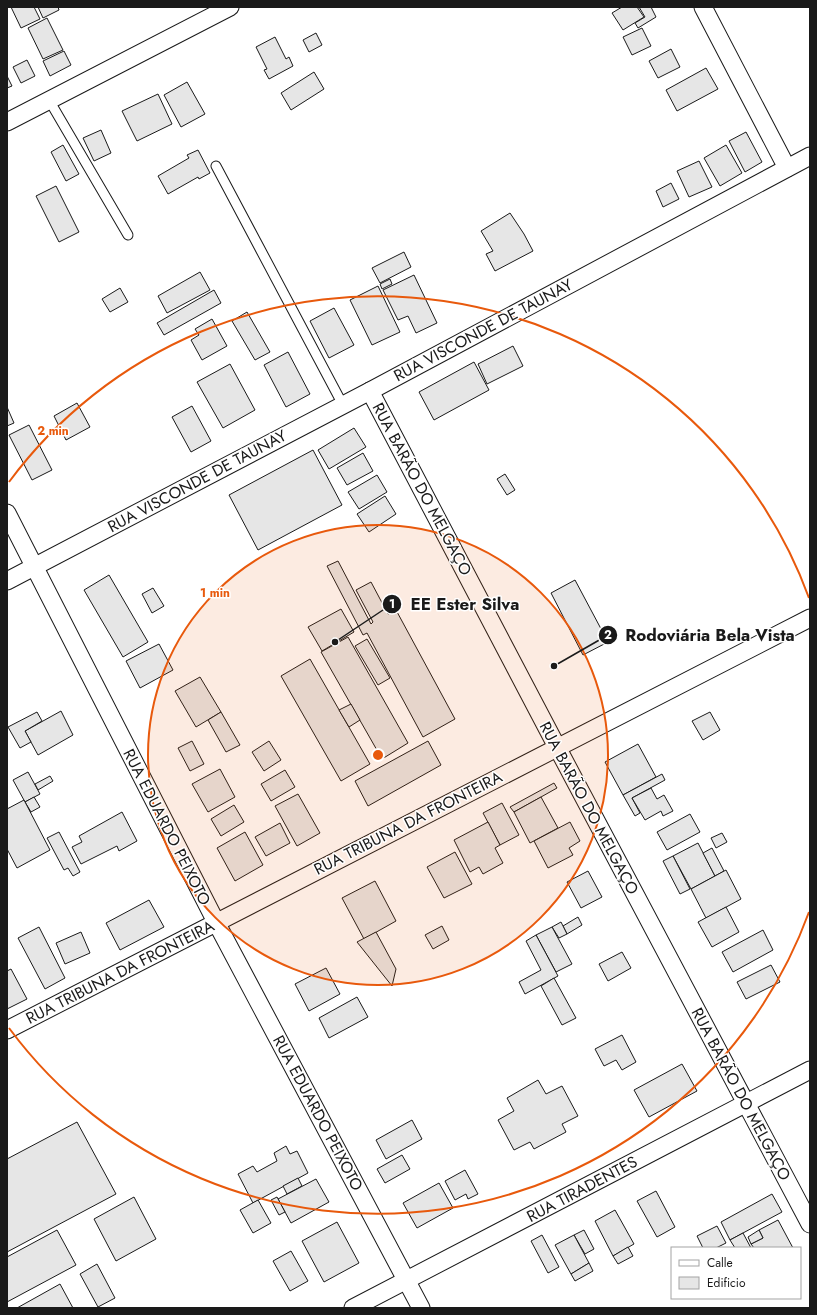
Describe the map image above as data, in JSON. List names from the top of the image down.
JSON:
{
  "streets": {
    "street": [
      "RUA VISCONDE DE TAUNAY",
      "RUA BARÃO DO MELGAÇO",
      "RUA TRIBUNA DA FRONTEIRA",
      "RUA EDUARDO PEIXOTO",
      "RUA TIRADENTES"
    ]
  },
  "crossings": [
    ["RUA VISCONDE DE TAUNAY", "RUA BARÃO DO MELGAÇO"],
    ["RUA VISCONDE DE TAUNAY", "RUA EDUARDO PEIXOTO"],
    ["RUA BARÃO DO MELGAÇO", "RUA TRIBUNA DA FRONTEIRA"],
    ["RUA BARÃO DO MELGAÇO", "RUA TIRADENTES"],
    ["RUA TRIBUNA DA FRONTEIRA", "RUA EDUARDO PEIXOTO"],
    ["RUA EDUARDO PEIXOTO", "RUA TIRADENTES"]
  ],
  "places": ["EE Ester Silva", "Rodoviária Bela Vista"],
  "legend": ["Calle", "Edificio"],
  "rings": ["2 min", "1 min"]
}
